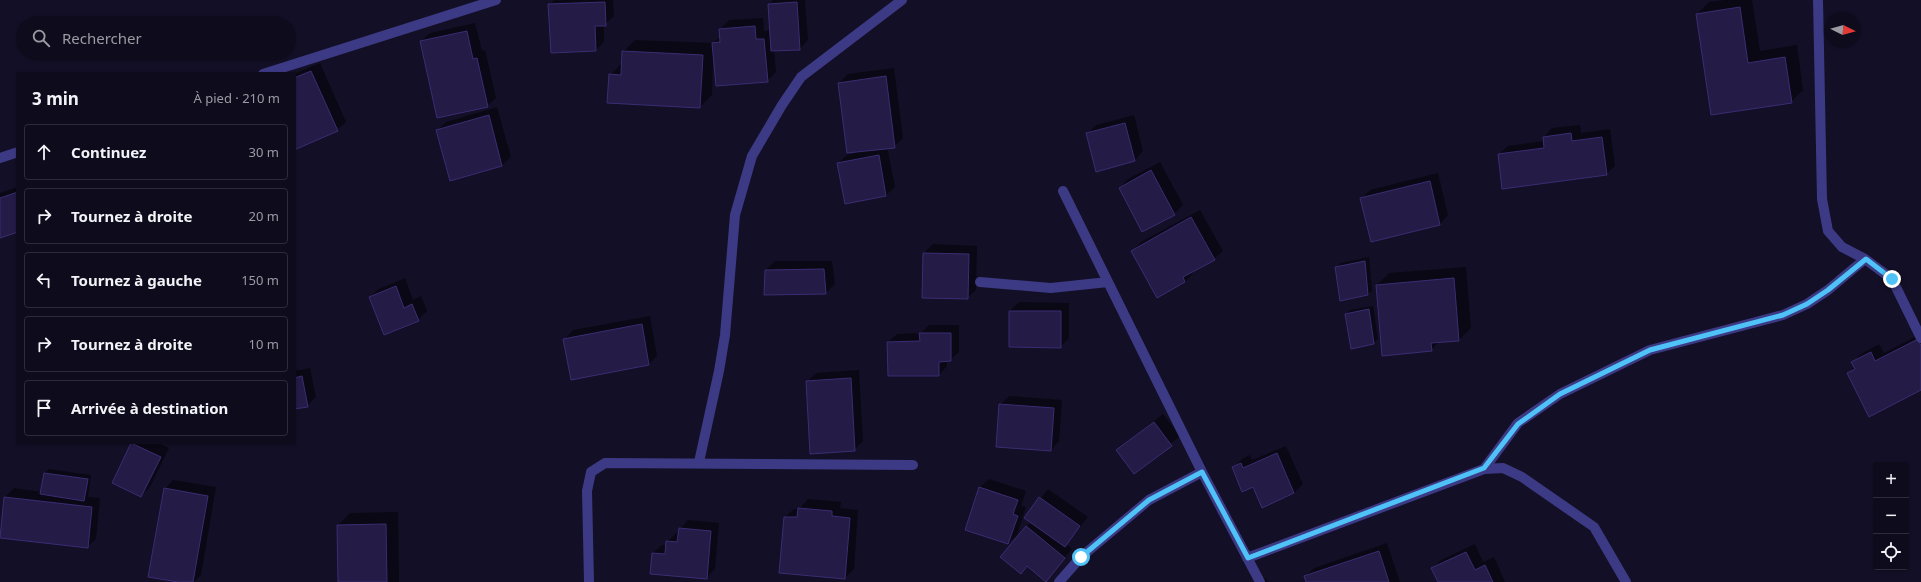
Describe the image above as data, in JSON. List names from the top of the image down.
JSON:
{
  "north": "right",
  "page": {
    "search": "Rechercher",
    "heading": ["3 min", "À pied · 210 m"],
    "list": [
      ["Continuez", "30 m"],
      ["Tournez à droite", "20 m"],
      ["Tournez à gauche", "150 m"],
      ["Tournez à droite", "10 m"],
      "Arrivée à destination"
    ],
    "map_buttons": ["+", "−"]
  }
}
